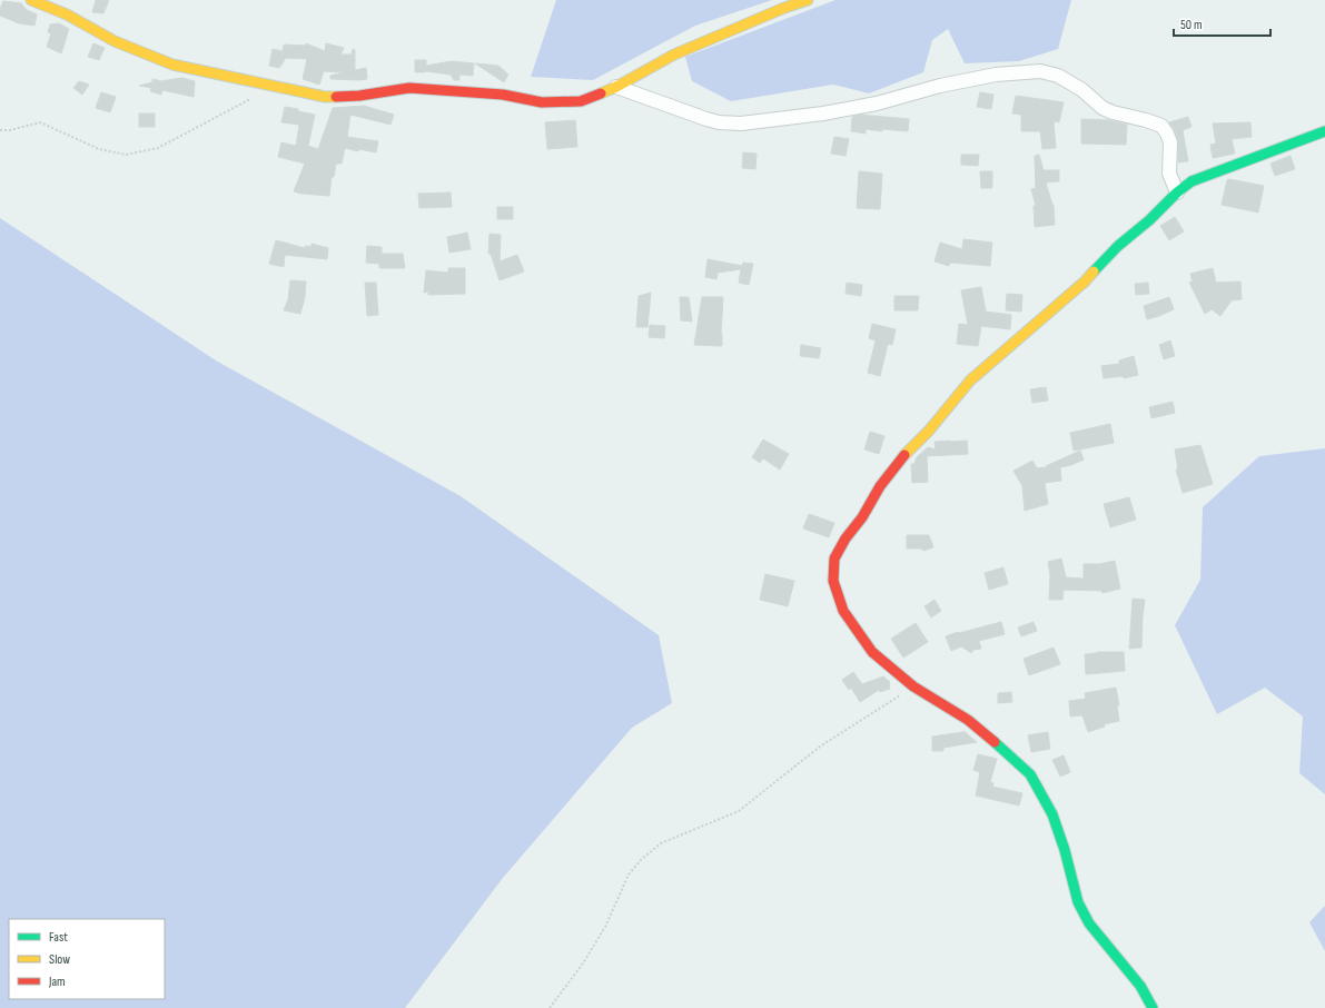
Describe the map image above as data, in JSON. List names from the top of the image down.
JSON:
{
  "legend": ["Fast", "Slow", "Jam"],
  "scale_bar": "50 m"
}
